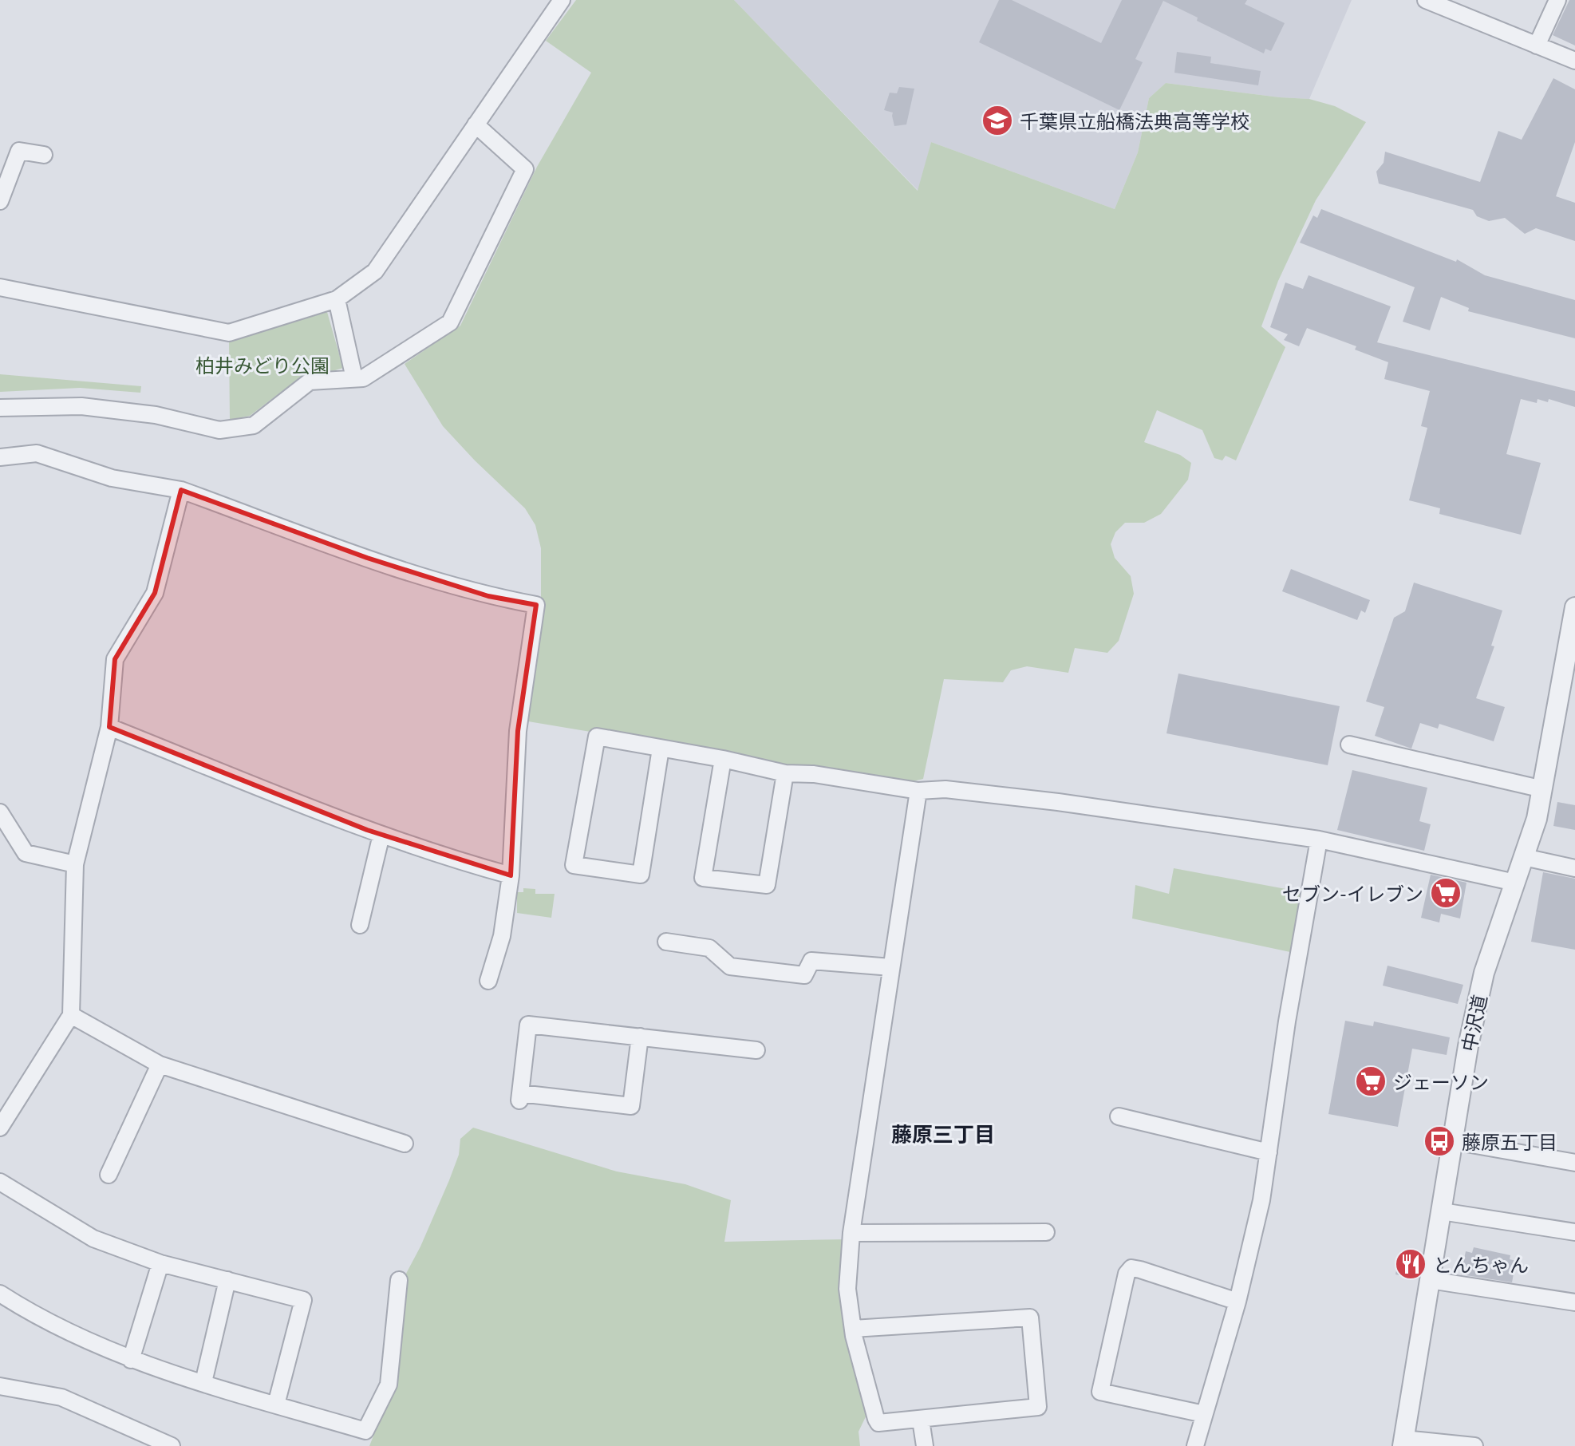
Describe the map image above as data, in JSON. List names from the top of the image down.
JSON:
{
  "streets": {
    "street": ["中沢道"]
  },
  "districts": ["藤原三丁目"],
  "parks": ["柏井みどり公園"],
  "places": {
    "school or university": ["千葉県立船橋法典高等学校"],
    "supermarket": ["セブン-イレブン", "ジェーソン"],
    "bus stop": ["藤原五丁目"],
    "restaurant": ["とんちゃん"]
  }
}
